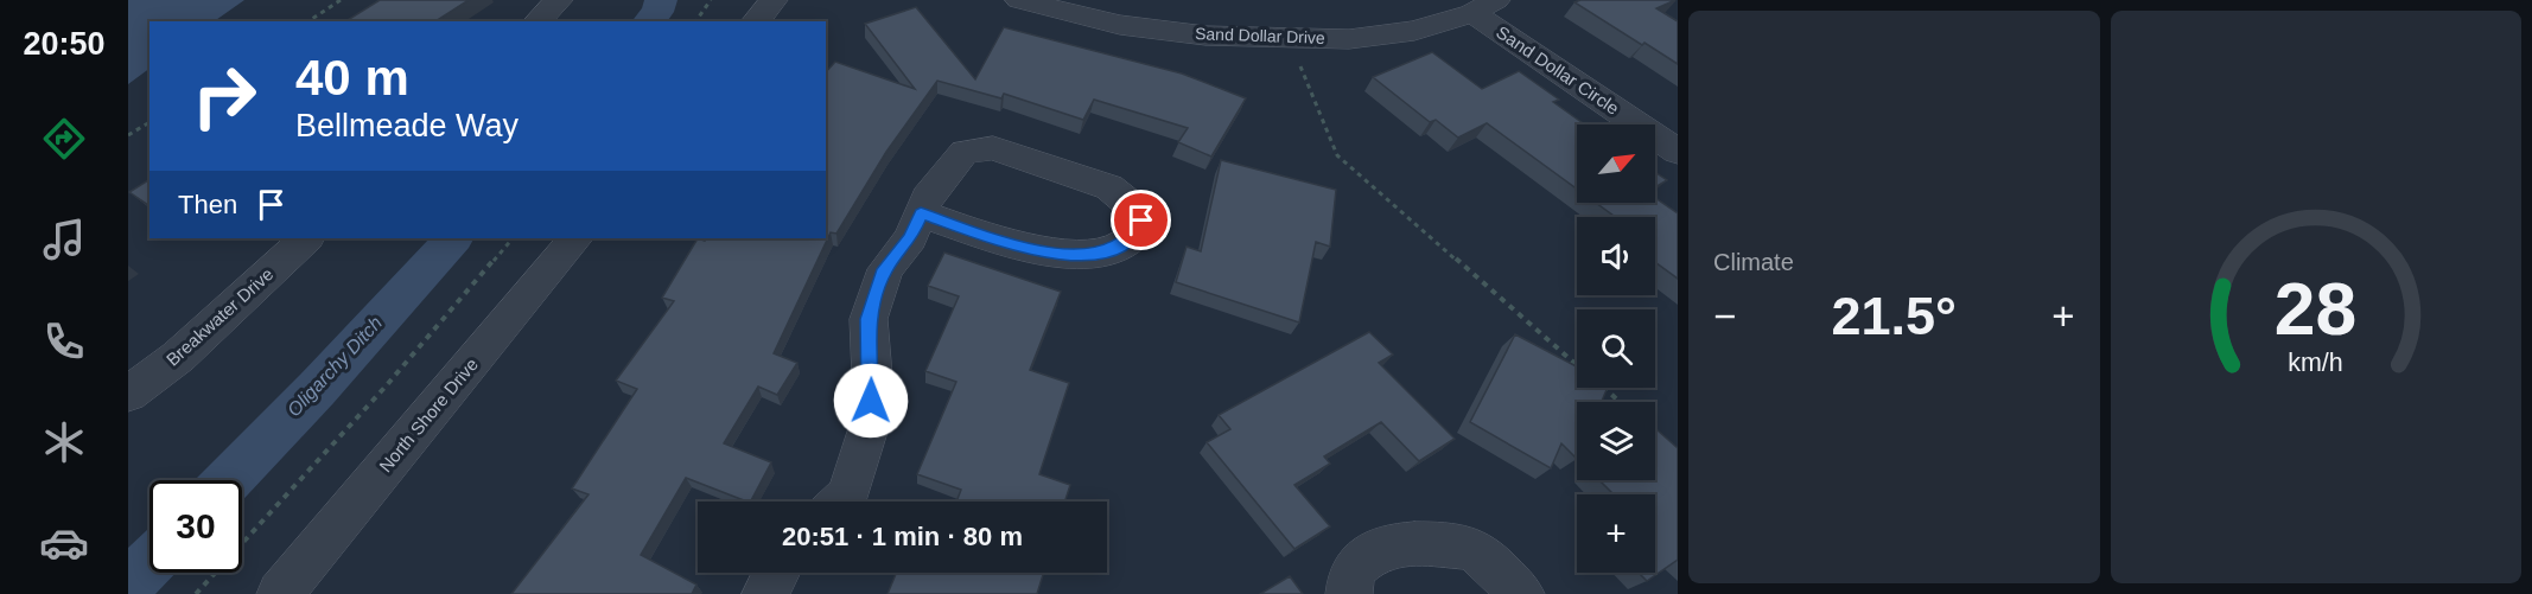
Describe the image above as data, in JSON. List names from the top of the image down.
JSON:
{
  "streets": {
    "street": [
      "Sand Dollar Drive",
      "Sand Dollar Circle",
      "Breakwater Drive",
      "North Shore Drive"
    ]
  },
  "crossings": [
    ["Sand Dollar Drive", "Sand Dollar Circle"]
  ],
  "water": ["Oligarchy Ditch"],
  "north": "top right",
  "page": {
    "tabs": "20:50",
    "tile": "Climate",
    "turn": ["40 m", "Bellmeade Way"],
    "map_buttons": "+",
    "then": "Then",
    "heat": ["−", "21.5°", "+"],
    "limit": "30",
    "trip": "20:51 · 1 min · 80 m",
    "gauge": ["28", "km/h"]
  }
}
